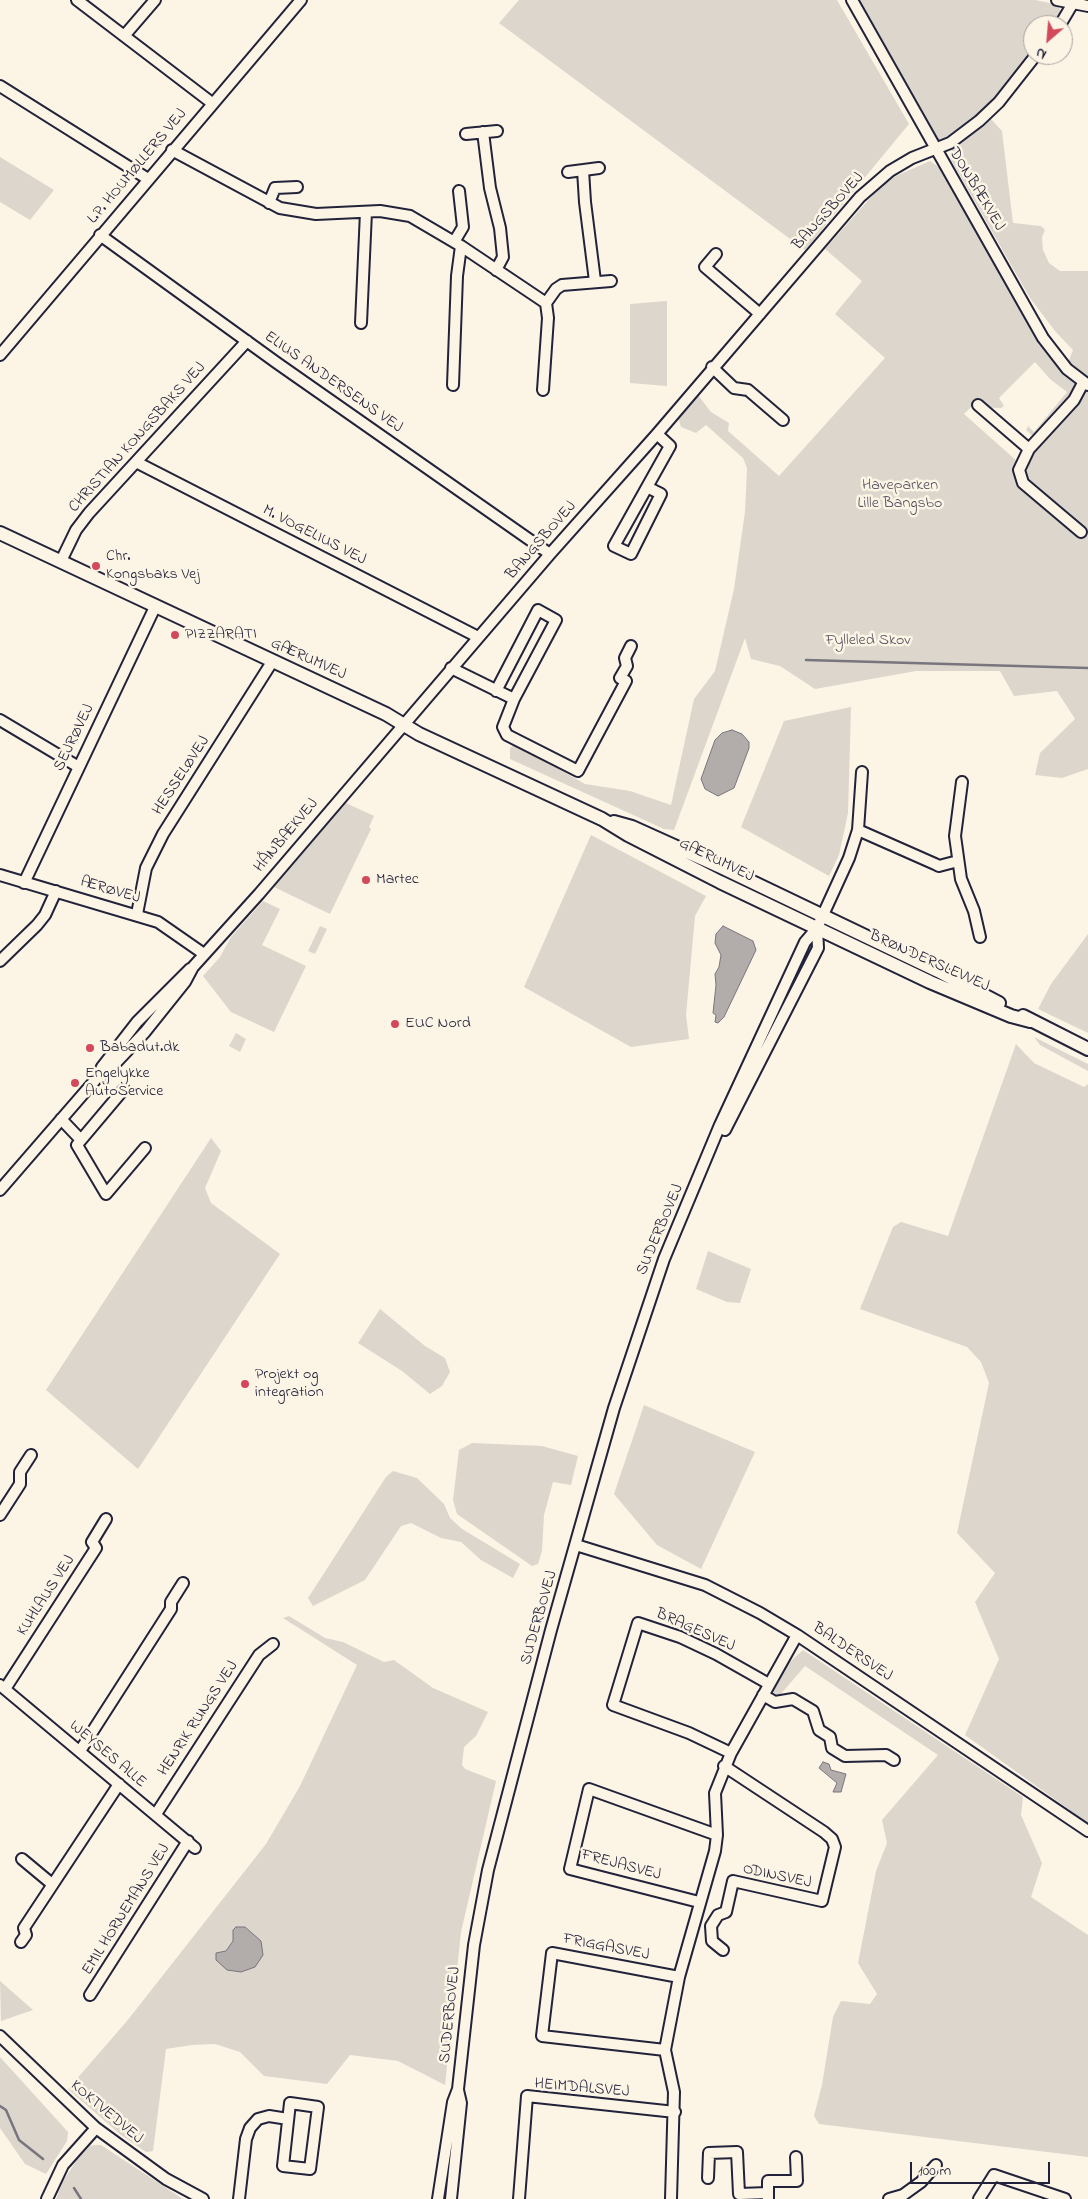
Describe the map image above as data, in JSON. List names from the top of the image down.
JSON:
{
  "streets": {
    "main road": ["GÆRUMVEJ", "BRØNDERSLEVVEJ"],
    "street": [
      "L.P. HOUMØLLERS VEJ",
      "DONBÆKVEJ",
      "BANGSBOVEJ",
      "ELIUS ANDERSENS VEJ",
      "CHRISTIAN KONGSBAKS VEJ",
      "M. VOGELIUS VEJ",
      "SEJRØVEJ",
      "HESSELØVEJ",
      "HÅNBÆKVEJ",
      "ÆRØVEJ",
      "SUDERBOVEJ",
      "KUHLAUS VEJ",
      "BRAGESVEJ",
      "BALDERSVEJ",
      "HENRIK RUNGS VEJ",
      "WEYSES ALLE",
      "FREJASVEJ",
      "ODINSVEJ",
      "EMIL HORNEMANS VEJ",
      "FRIGGASVEJ",
      "HEIMDALSVEJ",
      "KOKTVEDVEJ"
    ]
  },
  "crossings": [
    ["L.P. HOUMØLLERS VEJ", "ELIUS ANDERSENS VEJ"],
    ["DONBÆKVEJ", "BANGSBOVEJ"],
    ["BANGSBOVEJ", "ELIUS ANDERSENS VEJ"],
    ["BANGSBOVEJ", "M. VOGELIUS VEJ"],
    ["BANGSBOVEJ", "GÆRUMVEJ"],
    ["BANGSBOVEJ", "HÅNBÆKVEJ"],
    ["ELIUS ANDERSENS VEJ", "CHRISTIAN KONGSBAKS VEJ"],
    ["CHRISTIAN KONGSBAKS VEJ", "M. VOGELIUS VEJ"],
    ["CHRISTIAN KONGSBAKS VEJ", "GÆRUMVEJ"],
    ["GÆRUMVEJ", "SEJRØVEJ"],
    ["GÆRUMVEJ", "HESSELØVEJ"],
    ["GÆRUMVEJ", "HÅNBÆKVEJ"],
    ["GÆRUMVEJ", "BRØNDERSLEVVEJ"],
    ["GÆRUMVEJ", "SUDERBOVEJ"],
    ["SEJRØVEJ", "ÆRØVEJ"],
    ["HESSELØVEJ", "ÆRØVEJ"],
    ["HÅNBÆKVEJ", "ÆRØVEJ"],
    ["BRØNDERSLEVVEJ", "SUDERBOVEJ"],
    ["SUDERBOVEJ", "BALDERSVEJ"],
    ["KUHLAUS VEJ", "WEYSES ALLE"],
    ["HENRIK RUNGS VEJ", "WEYSES ALLE"],
    ["WEYSES ALLE", "EMIL HORNEMANS VEJ"]
  ],
  "parks": ["Haveparken Lille Bangsbo", "Fylleled Skov"],
  "places": [
    "Chr. Kongsbaks Vej",
    "PIZZARATI",
    "Martec",
    "EUC Nord",
    "Babadut.dk",
    "Engelykke AutoService",
    "Projekt og integration"
  ],
  "scale_bar": "100 m",
  "north": "bottom left"
}
